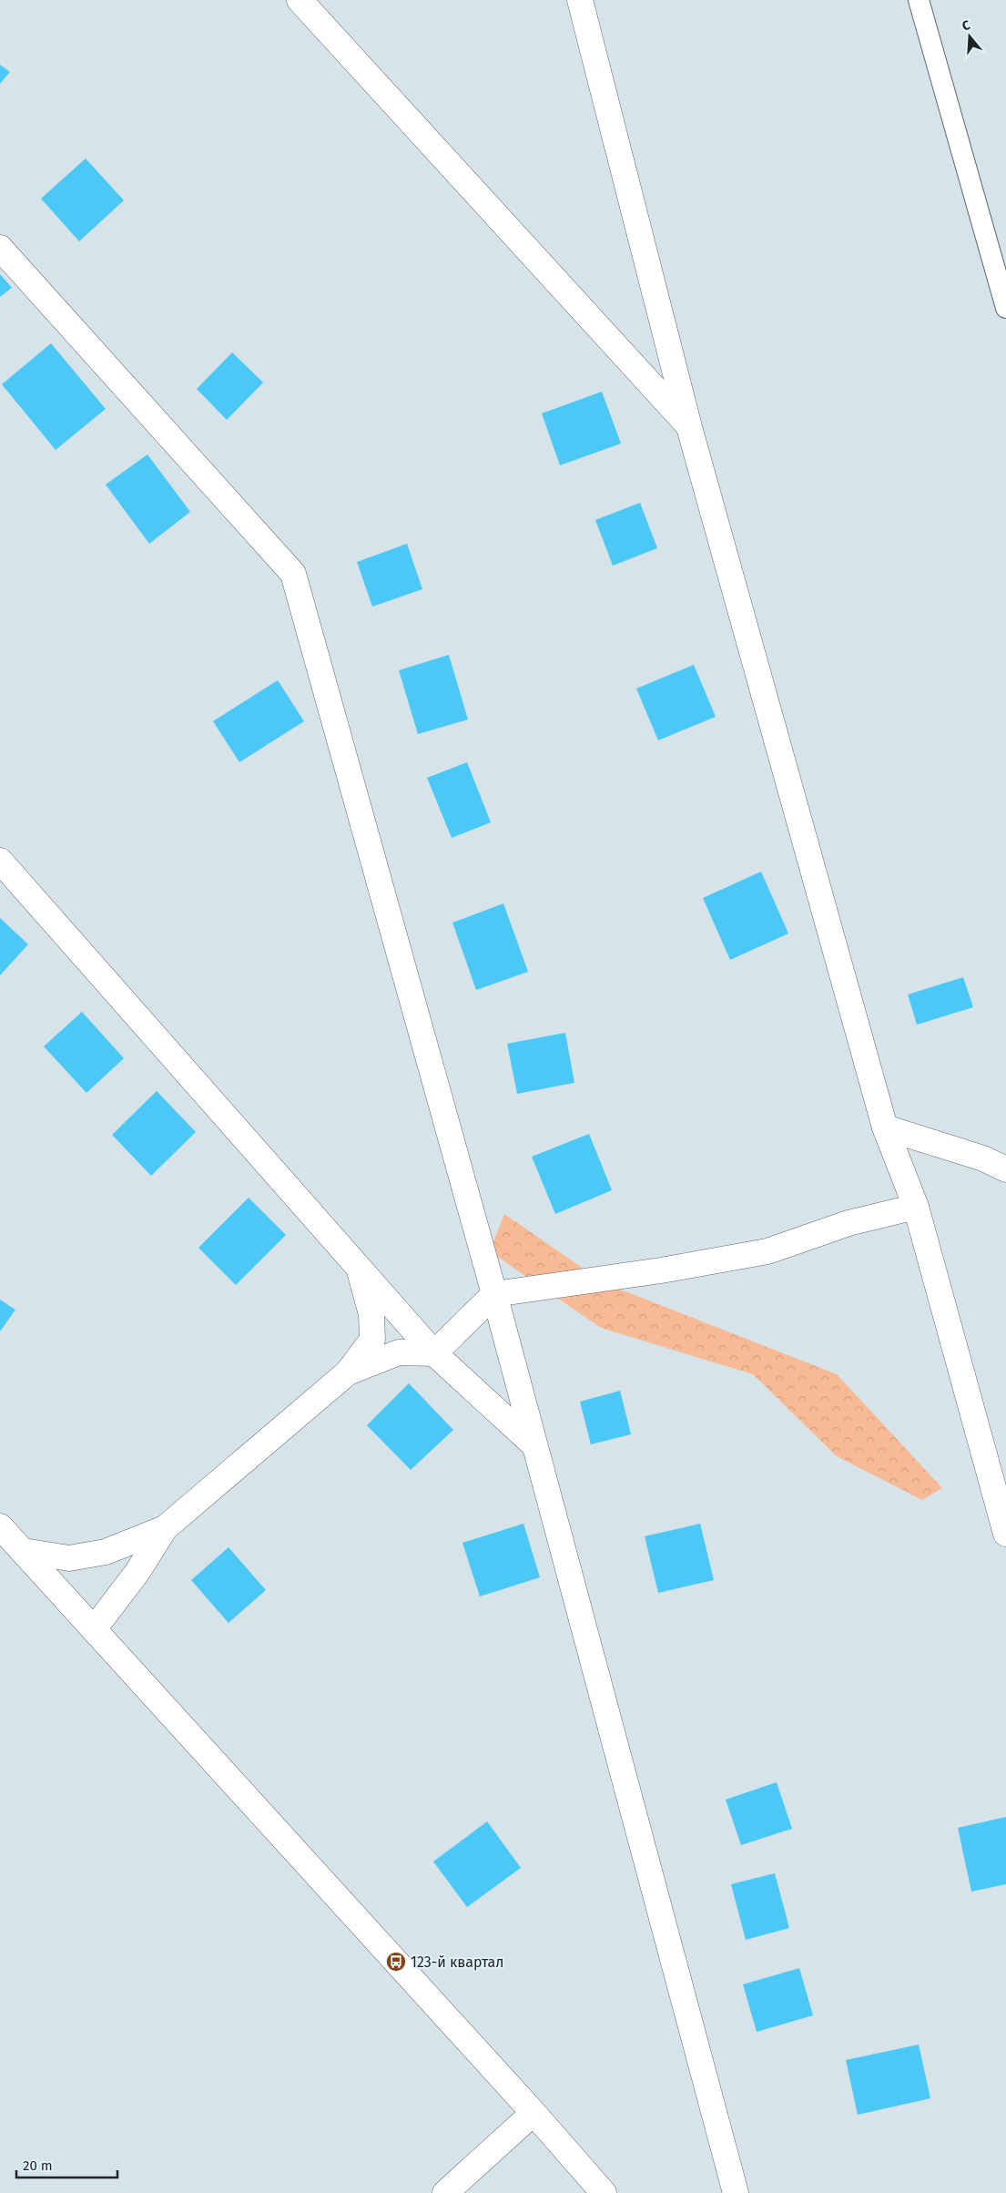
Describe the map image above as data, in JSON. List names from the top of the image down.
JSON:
{
  "places": {
    "bus stop": ["123-й квартал"]
  },
  "scale_bar": "20 m",
  "north": "top"
}
